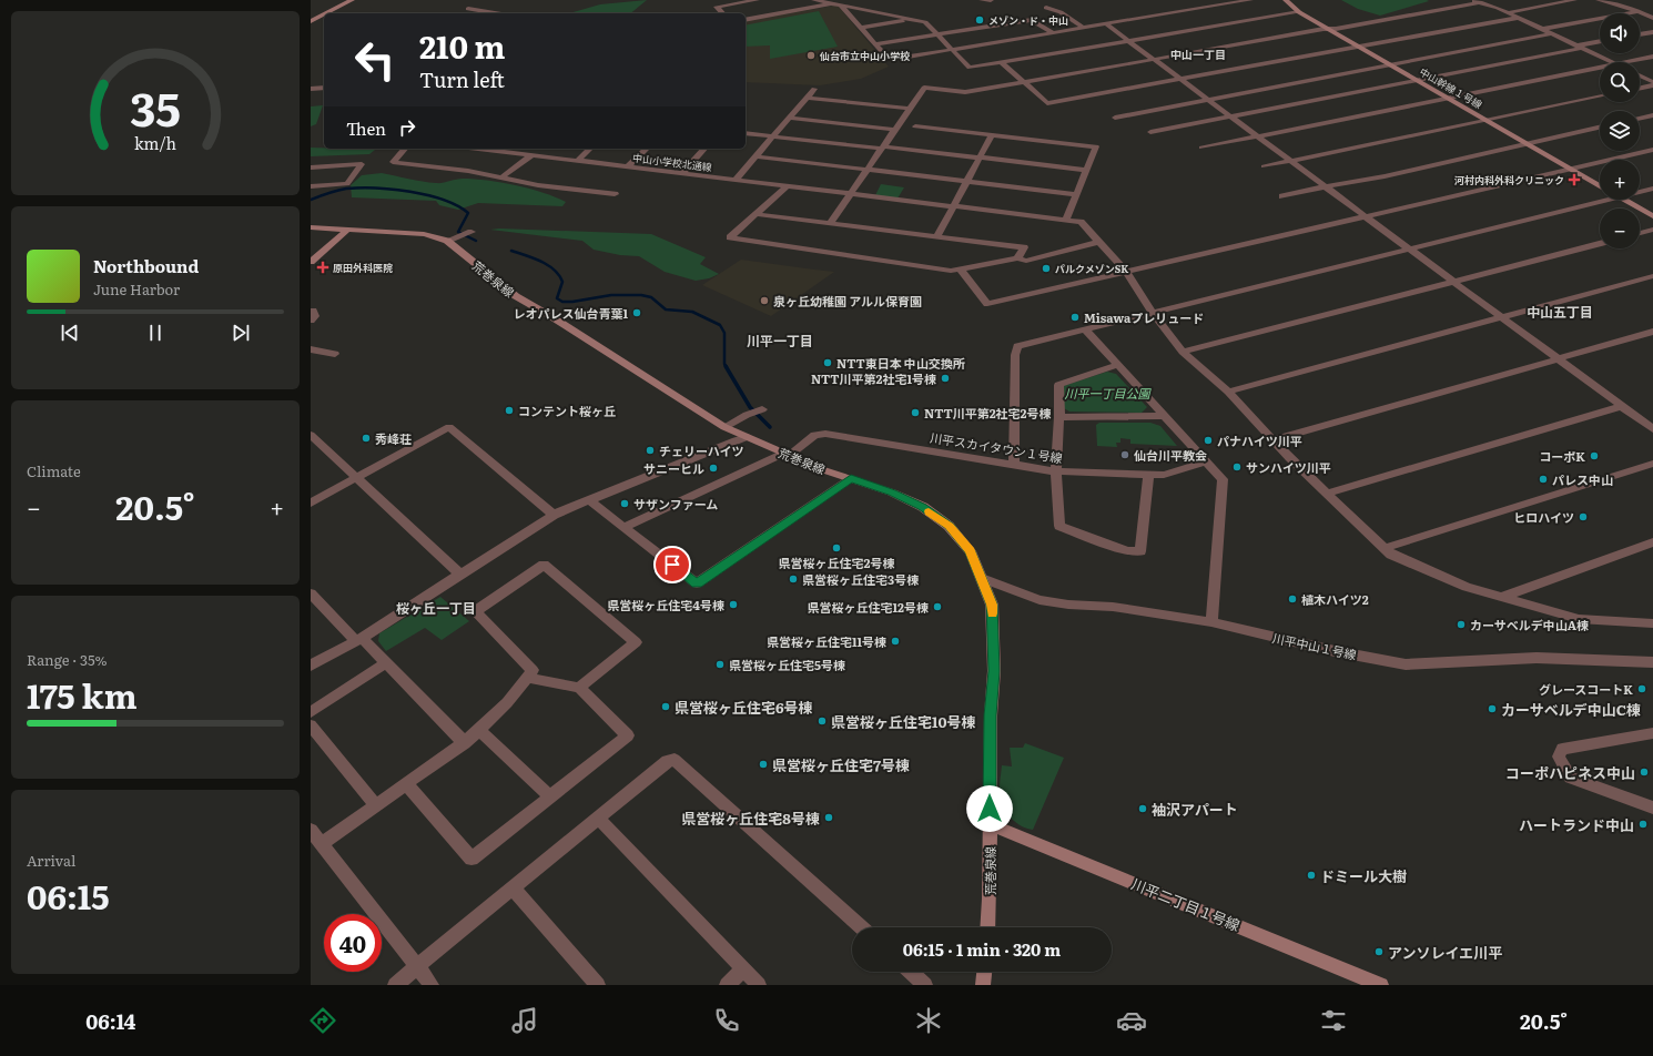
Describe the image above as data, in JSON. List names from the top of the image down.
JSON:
{
  "streets": {
    "street": [
      "中山幹線１号線",
      "中山小学校北通線",
      "荒巻泉線",
      "川平スカイタウン１号線",
      "川平中山１号線",
      "川平二丁目１号線"
    ]
  },
  "crossings": [
    ["荒巻泉線", "川平スカイタウン１号線"],
    ["荒巻泉線", "川平中山１号線"],
    ["荒巻泉線", "川平二丁目１号線"]
  ],
  "districts": [
    "中山一丁目",
    "中山五丁目",
    "川平一丁目",
    "桜ヶ丘一丁目"
  ],
  "parks": ["川平一丁目公園"],
  "places": {
    "other": [
      "メゾン・ド・中山",
      "仙台市立中山小学校",
      "パルクメゾンSK",
      "泉ヶ丘幼稚園 アルル保育園",
      "レオパレス仙台青葉1",
      "Misawaプレリュード",
      "NTT東日本 中山交換所",
      "NTT川平第2社宅1号棟",
      "コンテント桜ヶ丘",
      "NTT川平第2社宅2号棟",
      "秀峰荘",
      "パナハイツ川平",
      "チェリーハイツ",
      "仙台川平教会",
      "コーポK",
      "サンハイツ川平",
      "サニーヒル",
      "パレス中山",
      "サザンファーム",
      "ヒロハイツ",
      "県営桜ヶ丘住宅2号棟",
      "県営桜ヶ丘住宅3号棟",
      "植木ハイツ2",
      "県営桜ヶ丘住宅4号棟",
      "県営桜ヶ丘住宅12号棟",
      "カーサベルデ中山A棟",
      "県営桜ヶ丘住宅11号棟",
      "県営桜ヶ丘住宅5号棟",
      "グレースコートK",
      "県営桜ヶ丘住宅6号棟",
      "カーサベルデ中山C棟",
      "県営桜ヶ丘住宅10号棟",
      "県営桜ヶ丘住宅7号棟",
      "コーポハピネス中山",
      "袖沢アパート",
      "県営桜ヶ丘住宅8号棟",
      "ハートランド中山",
      "ドミール大樹",
      "アンソレイエ川平"
    ],
    "health": ["河村内科外科クリニック", "原田外科医院"]
  },
  "page": {
    "map_buttons": ["+", "−"],
    "turn": ["210 m", "Turn left"],
    "then": "Then",
    "song": ["Northbound", "June Harbor"],
    "tile": [
      "Climate",
      ["Range · 35%", "175 km"],
      ["Arrival", "06:15"]
    ],
    "heat": ["−", "20.5°", "+"],
    "limit": "40",
    "trip": "06:15 · 1 min · 320 m",
    "tabs": ["06:14", "20.5°"],
    "gauge": ["35", "km/h"]
  }
}
